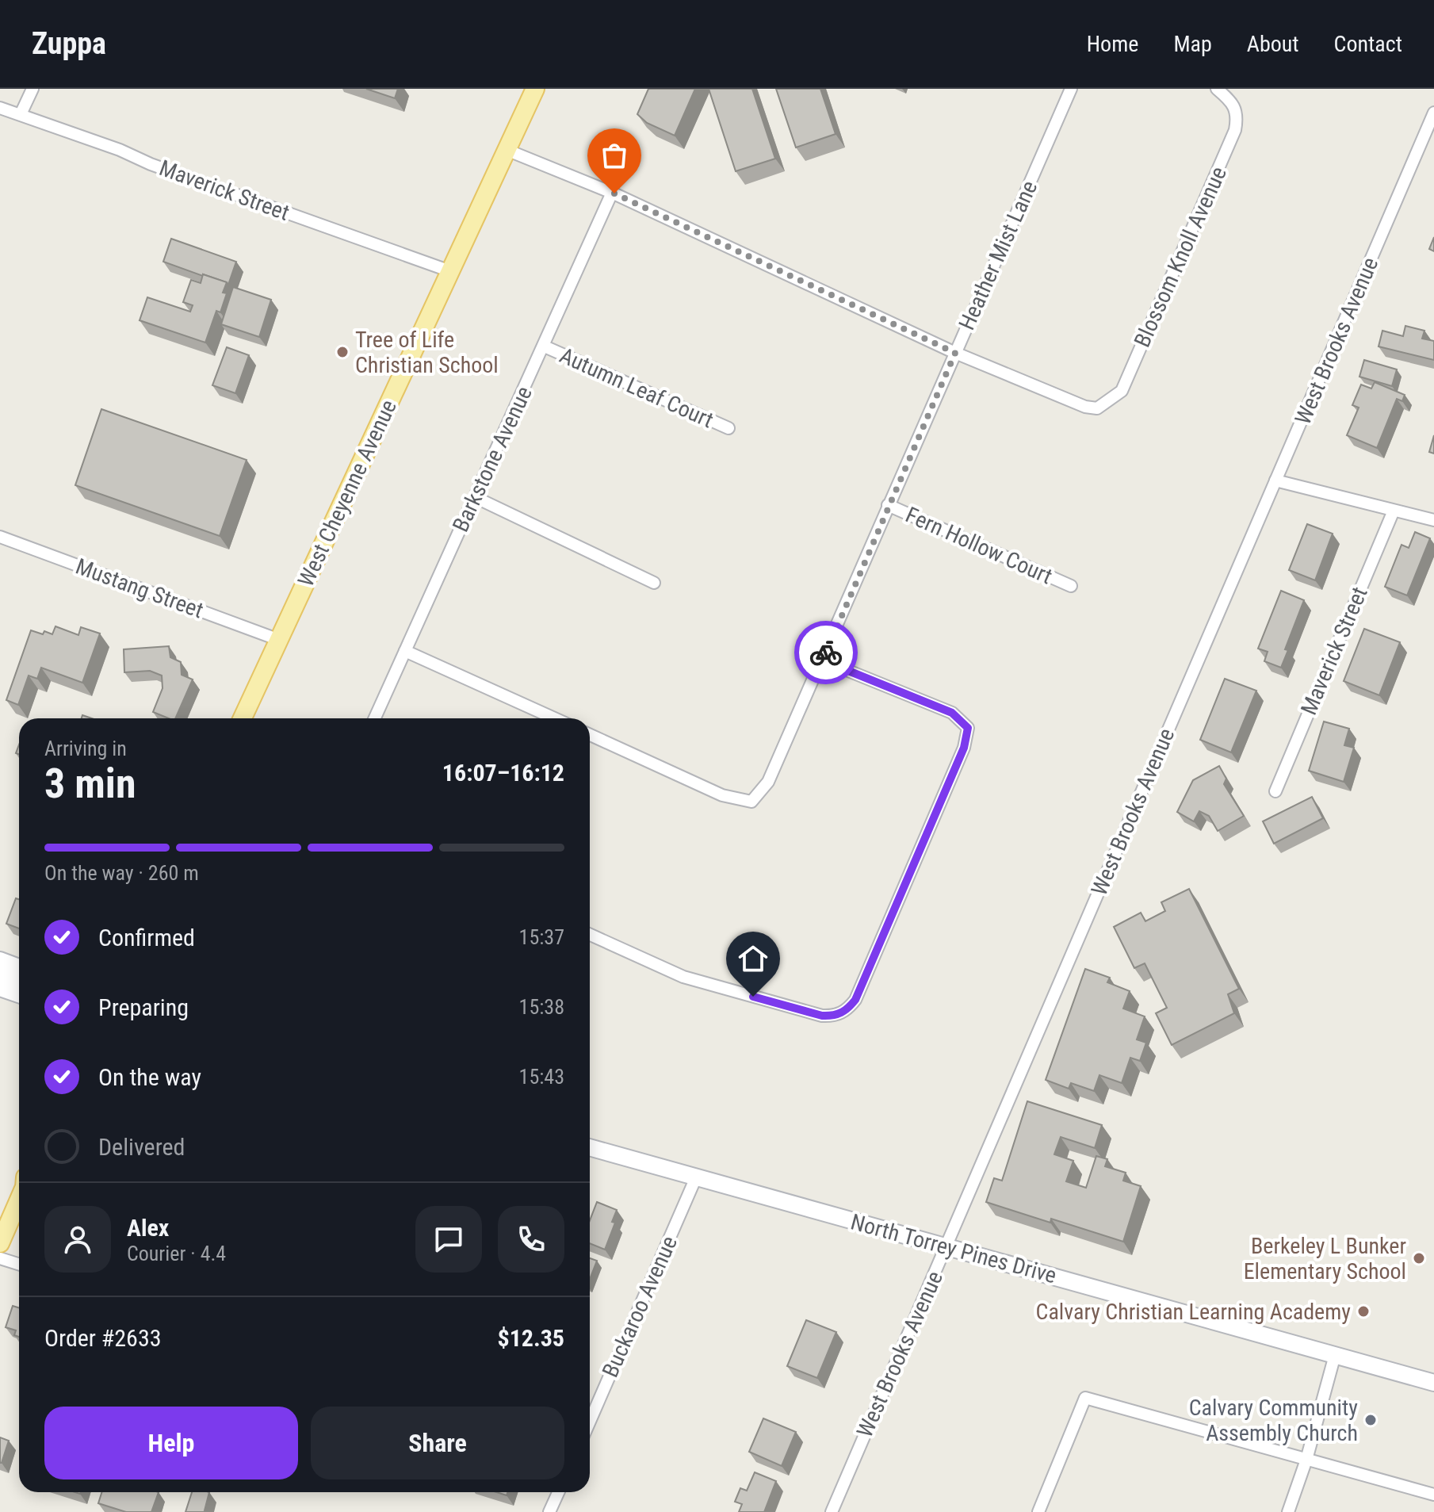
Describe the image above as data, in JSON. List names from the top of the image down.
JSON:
{
  "streets": {
    "main road": ["West Cheyenne Avenue", "North Torrey Pines Drive"],
    "street": [
      "Maverick Street",
      "Heather Mist Lane",
      "Blossom Knoll Avenue",
      "West Brooks Avenue",
      "Autumn Leaf Court",
      "Barkstone Avenue",
      "Fern Hollow Court",
      "Mustang Street",
      "Buckaroo Avenue"
    ]
  },
  "crossings": [
    ["Maverick Street", "West Cheyenne Avenue"],
    ["Heather Mist Lane", "Blossom Knoll Avenue"],
    ["Heather Mist Lane", "Fern Hollow Court"],
    ["West Brooks Avenue", "North Torrey Pines Drive"],
    ["Autumn Leaf Court", "Barkstone Avenue"],
    ["West Cheyenne Avenue", "Mustang Street"],
    ["North Torrey Pines Drive", "Buckaroo Avenue"]
  ],
  "places": [
    "Tree of Life Christian School",
    "Berkeley L Bunker Elementary School",
    "Calvary Christian Learning Academy",
    "Calvary Community Assembly Church"
  ],
  "page": {
    "header": "Zuppa",
    "nav": [
      "Home",
      "Map",
      "About",
      "Contact"
    ],
    "heading": ["3 min", "Arriving in", "16:07–16:12"],
    "panel": [
      "Alex",
      "Courier · 4.4",
      "Order #2633",
      "$12.35"
    ],
    "bar": "On the way · 260 m",
    "list": [
      ["Confirmed", "15:37"],
      ["Preparing", "15:38"],
      ["On the way", "15:43"],
      "Delivered"
    ],
    "buttons": ["Help", "Share"]
  }
}
